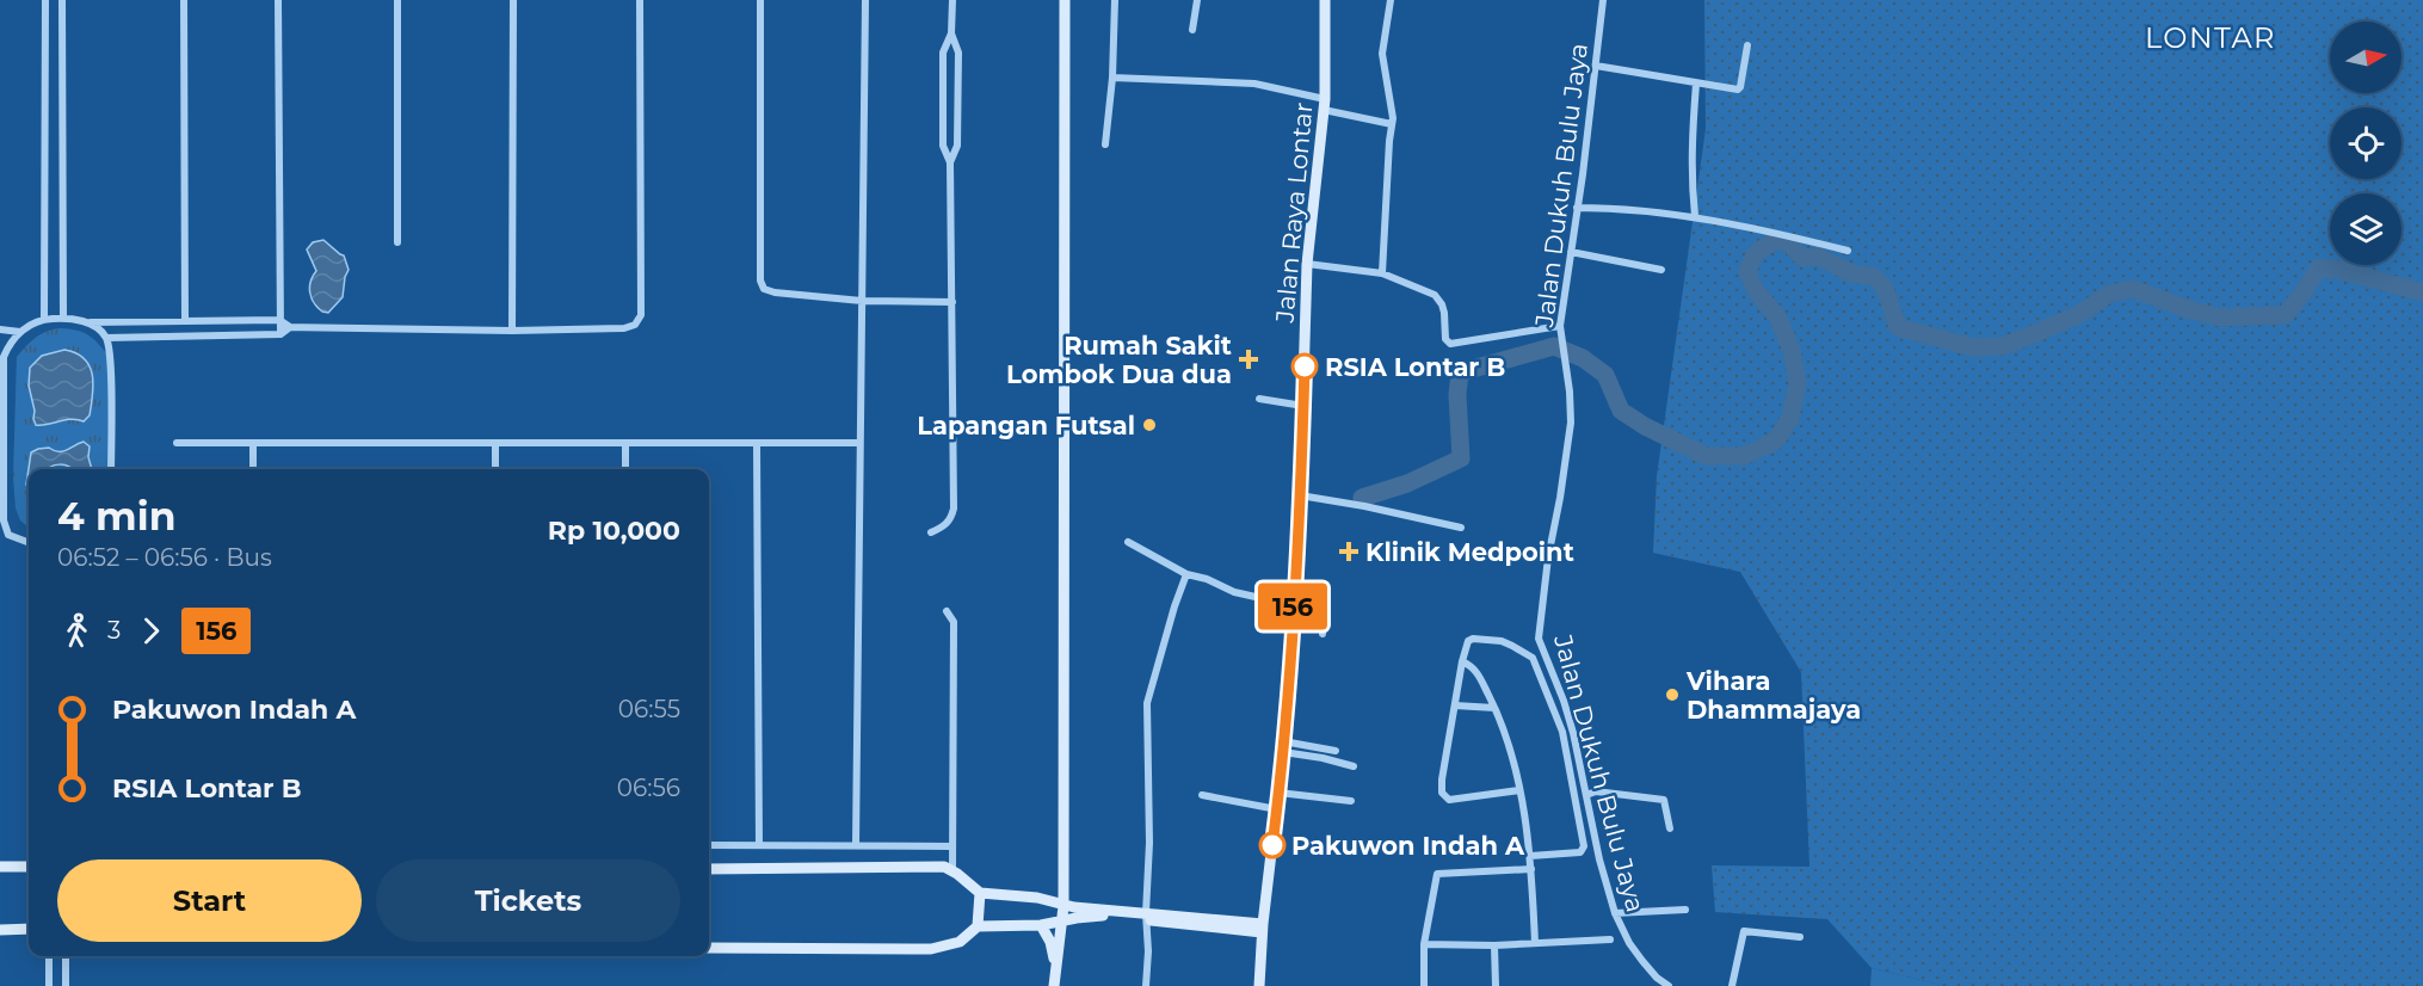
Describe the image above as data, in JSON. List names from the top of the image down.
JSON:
{
  "streets": {
    "street": ["Jalan Dukuh Bulu Jaya", "Jalan Raya Lontar"]
  },
  "districts": ["LONTAR"],
  "places": {
    "health": ["Rumah Sakit Lombok Dua dua", "Klinik Medpoint"],
    "other": [
      "RSIA Lontar B",
      "Lapangan Futsal",
      "Vihara Dhammajaya",
      "Pakuwon Indah A"
    ]
  },
  "lines": ["bus line 156"],
  "north": "right",
  "page": {
    "on_map": "156",
    "heading": ["4 min", "06:52 – 06:56 · Bus", "Rp 10,000"],
    "legs": ["3", "156"],
    "list": [
      {
        "name": "Pakuwon Indah A",
        "value": "06:55"
      },
      {
        "name": "RSIA Lontar B",
        "value": "06:56"
      }
    ],
    "buttons": ["Start", "Tickets"]
  }
}
